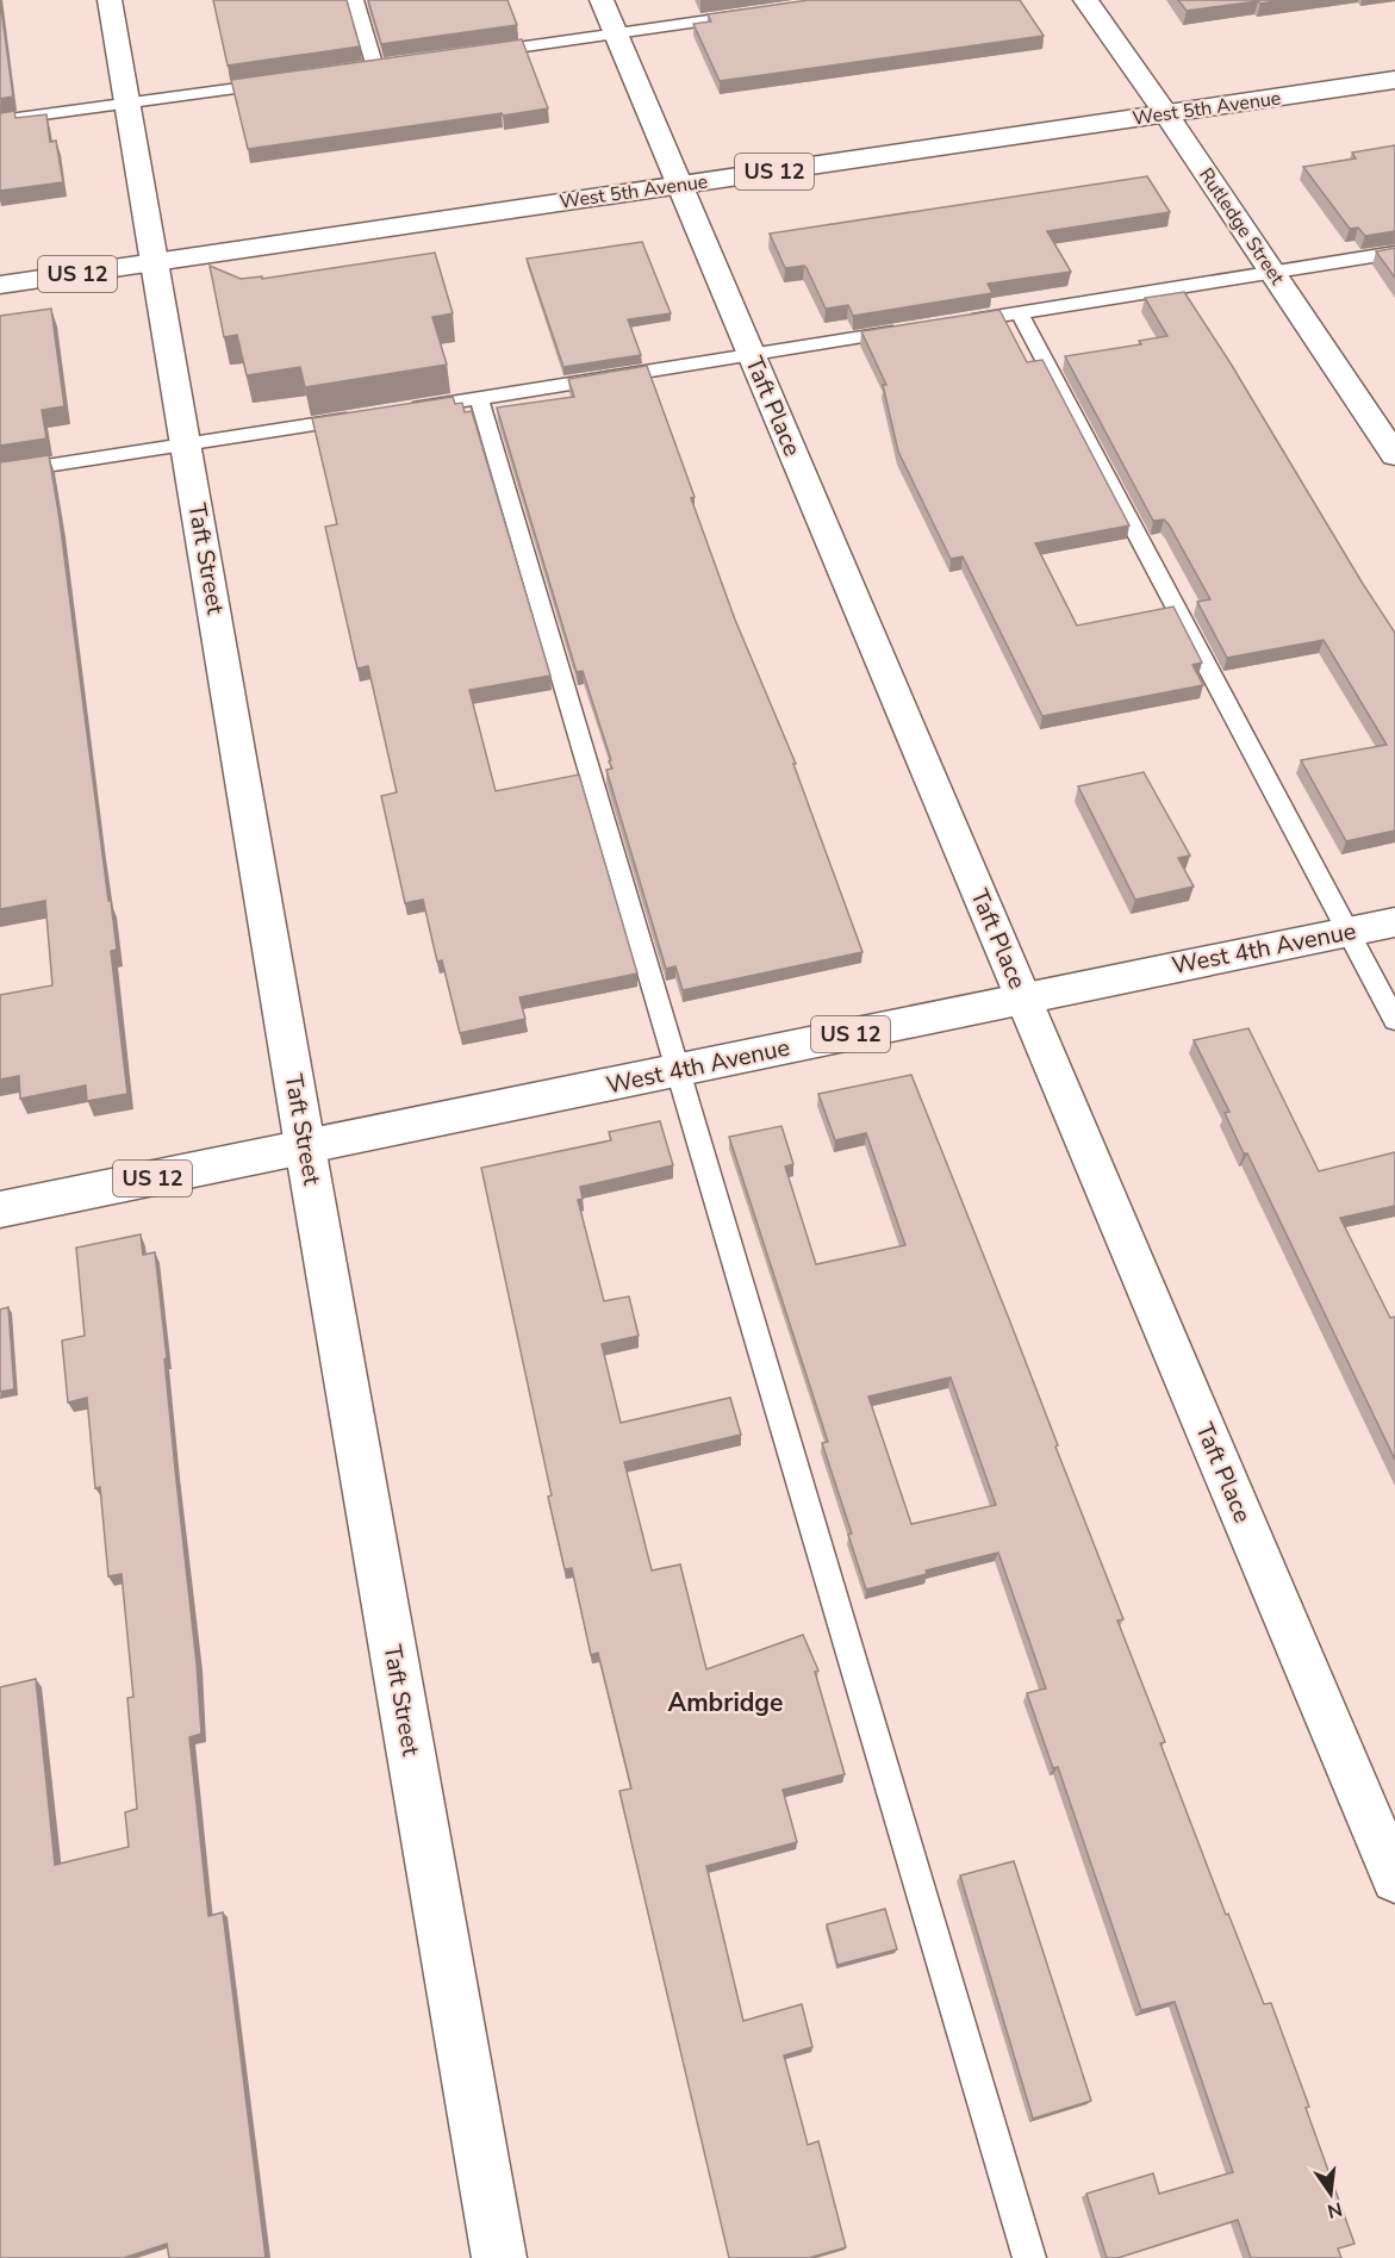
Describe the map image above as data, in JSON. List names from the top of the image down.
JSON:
{
  "streets": {
    "street": [
      "West 5th Avenue",
      "US 12",
      "Rutledge Street",
      "Taft Place",
      "Taft Street",
      "West 4th Avenue"
    ]
  },
  "crossings": [
    ["West 5th Avenue", "Rutledge Street"],
    ["West 5th Avenue", "Taft Place"],
    ["West 5th Avenue", "Taft Street"],
    ["Taft Place", "West 4th Avenue"],
    ["Taft Street", "West 4th Avenue"]
  ],
  "districts": ["Ambridge"],
  "north": "bottom"
}
